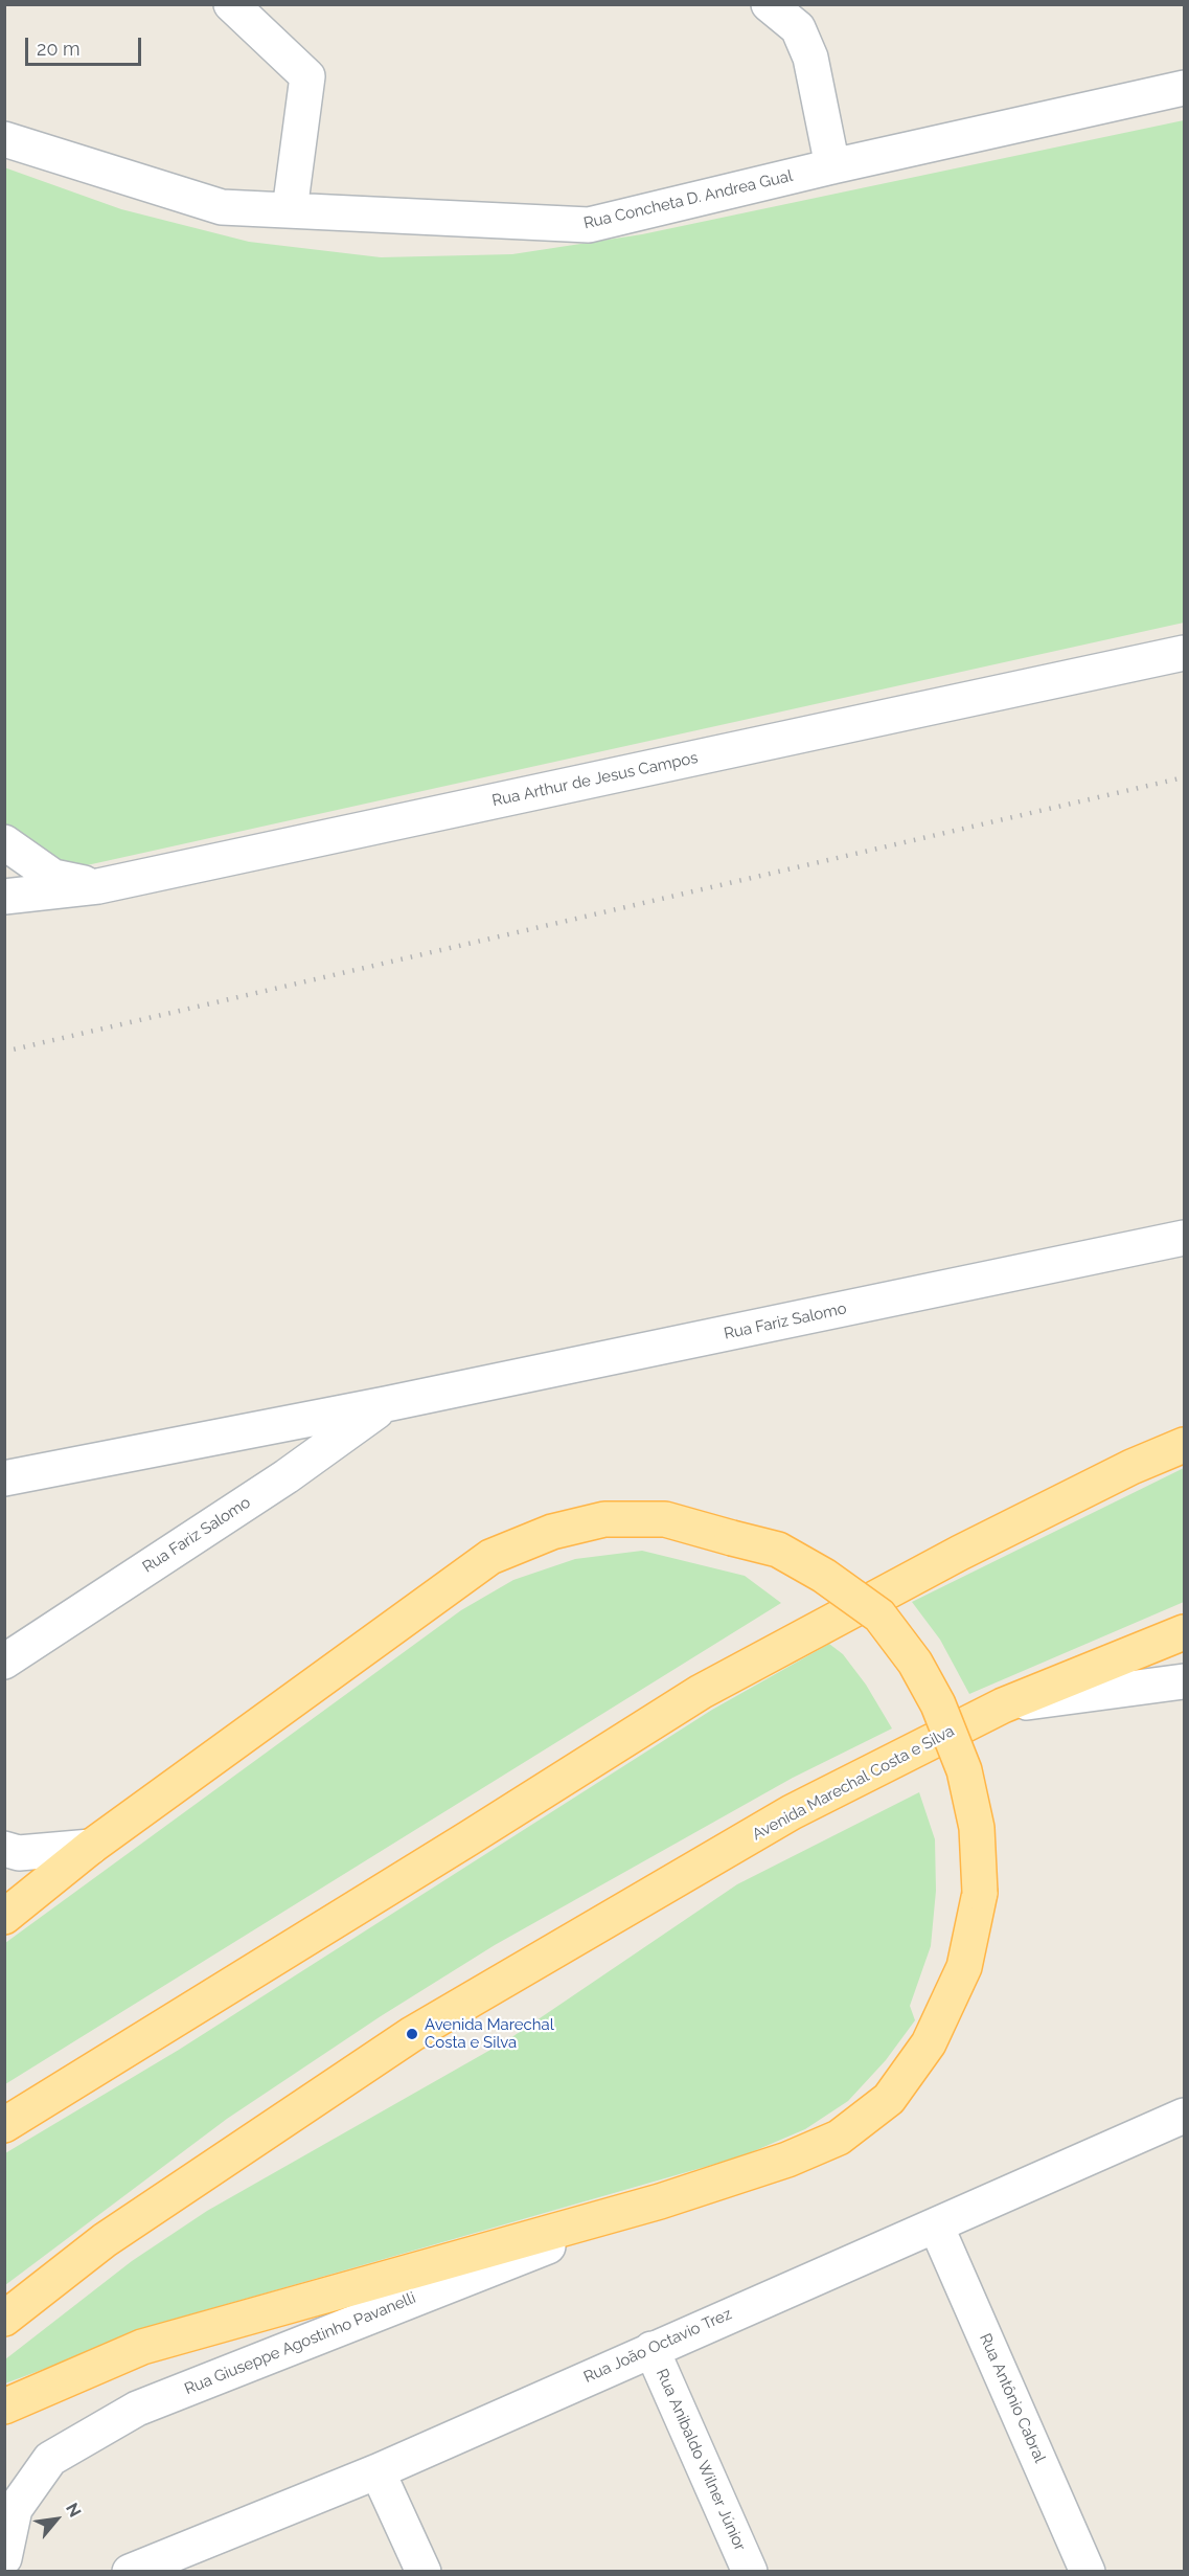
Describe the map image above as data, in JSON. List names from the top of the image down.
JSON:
{
  "streets": {
    "main road": ["Avenida Marechal Costa e Silva"],
    "street": [
      "Rua Concheta D. Andrea Gual",
      "Rua Arthur de Jesus Campos",
      "Rua Fariz Salomo",
      "Rua Giuseppe Agostinho Pavanelli",
      "Rua João Octavio Trez",
      "Rua Antônio Cabral",
      "Rua Anibaldo Wilner Júnior"
    ]
  },
  "crossings": [
    ["Rua João Octavio Trez", "Rua Antônio Cabral"],
    ["Rua João Octavio Trez", "Rua Anibaldo Wilner Júnior"]
  ],
  "places": ["Avenida Marechal Costa e Silva"],
  "scale_bar": "20 m",
  "north": "top right"
}
